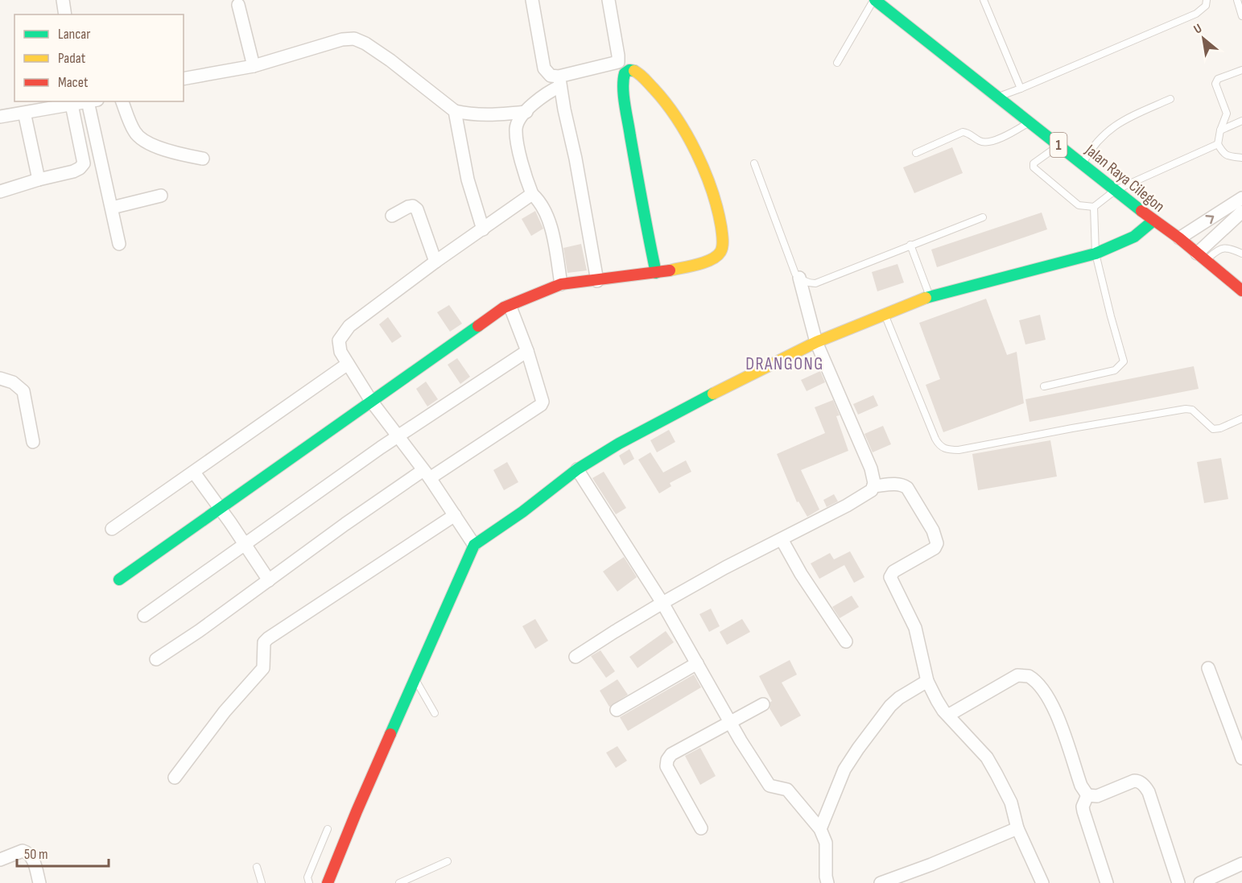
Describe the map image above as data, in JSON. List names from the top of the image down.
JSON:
{
  "streets": {
    "main road": ["1", "Jalan Raya Cilegon"]
  },
  "districts": ["DRANGONG"],
  "legend": ["Lancar", "Padat", "Macet"],
  "scale_bar": "50 m",
  "north": "top left"
}
